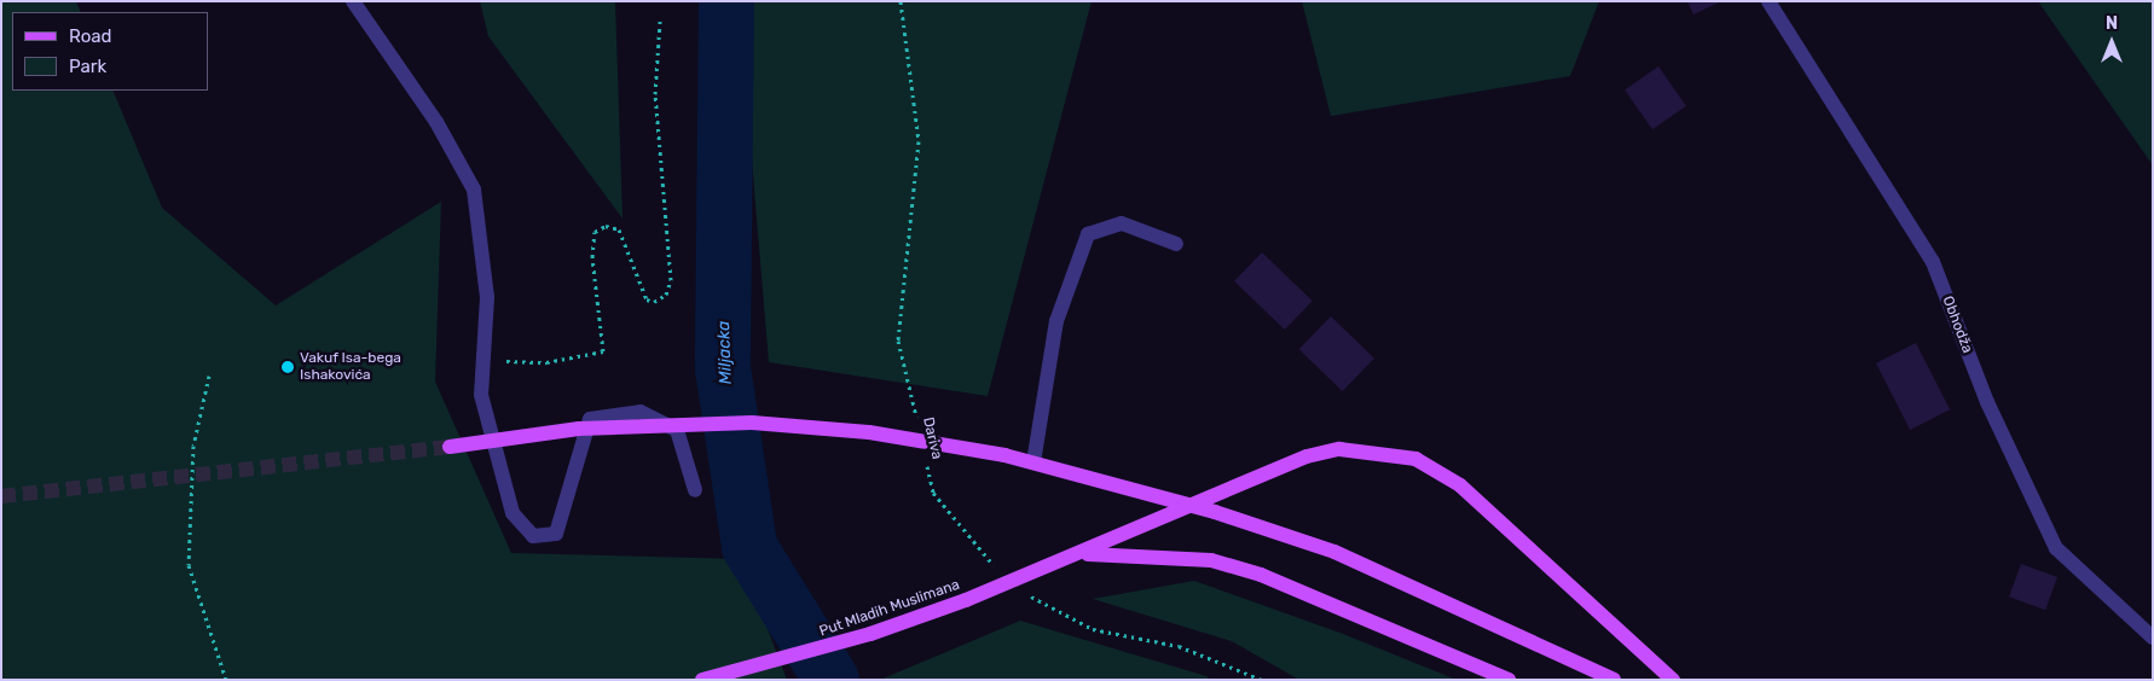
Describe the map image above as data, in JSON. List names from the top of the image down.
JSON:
{
  "streets": {
    "main road": ["Put Mladih Muslimana"],
    "street": ["Obhodža"],
    "path": ["Dariva"]
  },
  "water": ["Miljacka"],
  "places": ["Vakuf Isa-bega Ishakovića"],
  "legend": ["Road", "Park"],
  "north": "top"
}
